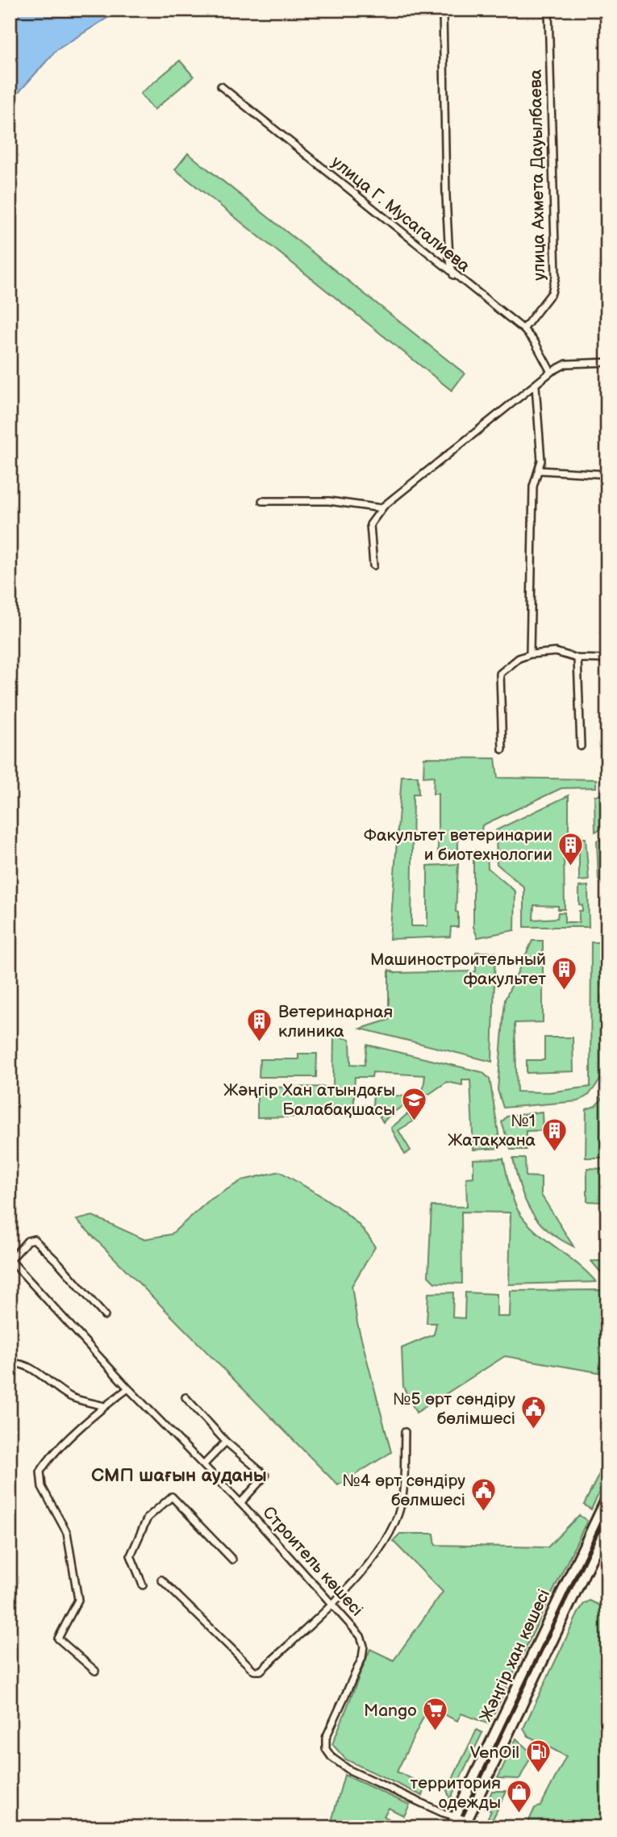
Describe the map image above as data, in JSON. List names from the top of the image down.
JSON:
{
  "streets": {
    "main road": ["Жәңгір хан көшесі"],
    "street": ["улица Ахмета Дауылбаева", "улица Г. Мусагалиева", "Строитель көшесі"]
  },
  "crossings": [
    ["улица Ахмета Дауылбаева", "улица Г. Мусагалиева"],
    ["Строитель көшесі", "Жәңгір хан көшесі"]
  ],
  "districts": ["СМП шағын ауданы"],
  "places": {
    "building": [
      "Факультет ветеринарии и биотехнологии",
      "Машиностроительный факультет",
      "Ветеринарная клиника",
      "№1 Жатақхана"
    ],
    "school or university": ["Жәңгір Хан атындағы Балабақшасы"],
    "public building": ["№5 өрт сөндіру бөлімшесі", "№4 өрт сөндіру бөлмшесі"],
    "supermarket": ["Mango"],
    "fuel station": ["VenOil"],
    "shop": ["территория одежды"]
  }
}
